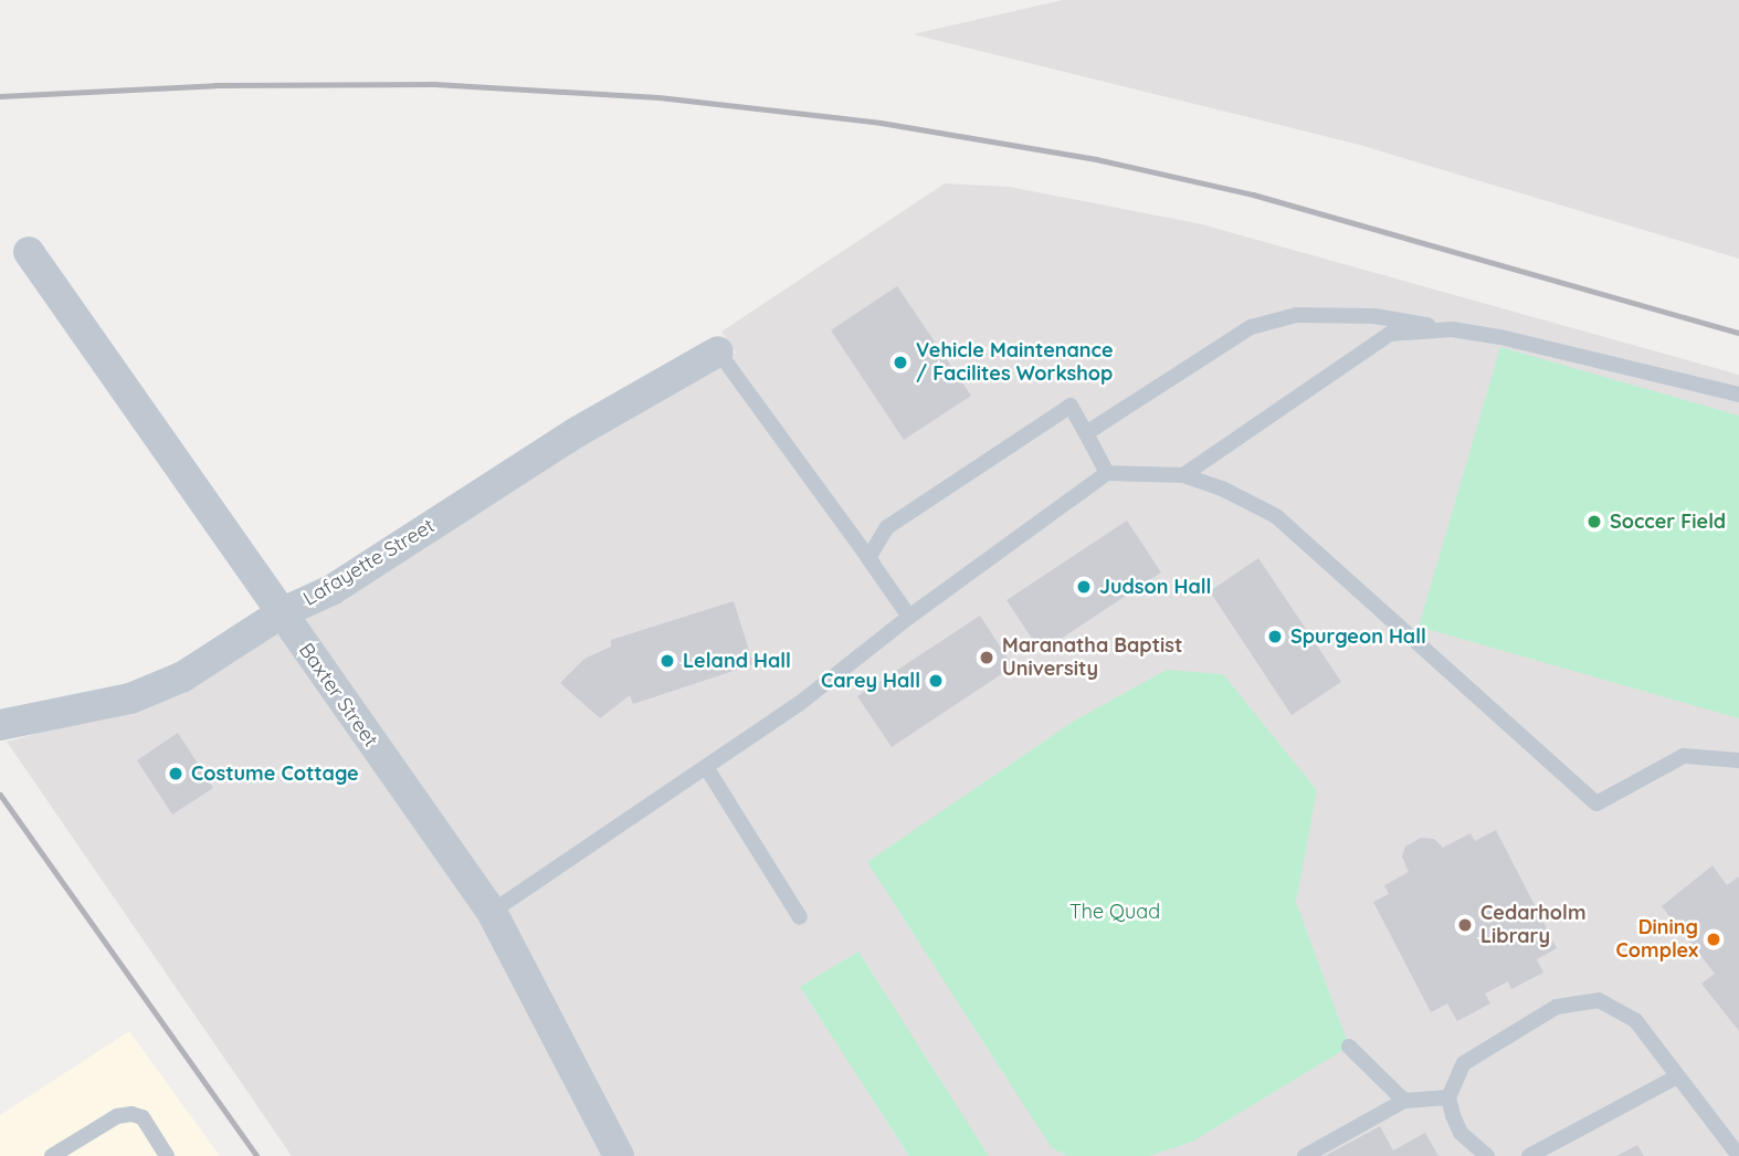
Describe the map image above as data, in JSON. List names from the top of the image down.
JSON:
{
  "streets": {
    "street": ["Lafayette Street", "Baxter Street"]
  },
  "crossings": [
    ["Lafayette Street", "Baxter Street"]
  ],
  "parks": ["The Quad"],
  "places": [
    "Vehicle Maintenance / Facilites Workshop",
    "Soccer Field",
    "Judson Hall",
    "Spurgeon Hall",
    "Maranatha Baptist University",
    "Leland Hall",
    "Carey Hall",
    "Costume Cottage",
    "Cedarholm Library",
    "Dining Complex"
  ]
}
